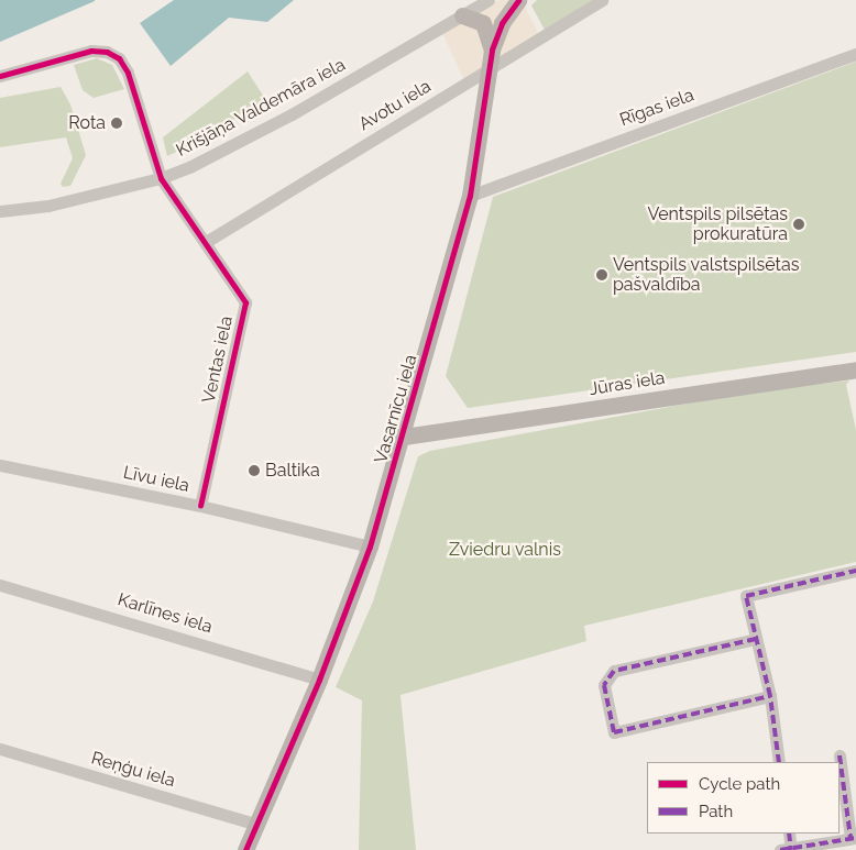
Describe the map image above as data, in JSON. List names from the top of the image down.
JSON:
{
  "streets": {
    "street": [
      "Avotu iela",
      "Krišjāņa Valdemāra iela",
      "Rīgas iela",
      "Ventas iela",
      "Jūras iela",
      "Vasarnīcu iela",
      "Līvu iela",
      "Karlīnes iela",
      "Reņģu iela"
    ]
  },
  "crossings": [
    ["Avotu iela", "Ventas iela"],
    ["Avotu iela", "Vasarnīcu iela"],
    ["Krišjāņa Valdemāra iela", "Ventas iela"],
    ["Rīgas iela", "Vasarnīcu iela"],
    ["Ventas iela", "Līvu iela"],
    ["Jūras iela", "Vasarnīcu iela"],
    ["Vasarnīcu iela", "Līvu iela"],
    ["Vasarnīcu iela", "Karlīnes iela"],
    ["Vasarnīcu iela", "Reņģu iela"]
  ],
  "parks": ["Zviedru valnis"],
  "places": [
    "Rota",
    "Ventspils pilsētas prokuratūra",
    "Ventspils valstspilsētas pašvaldība",
    "Baltika"
  ],
  "legend": ["Cycle path", "Path"]
}
